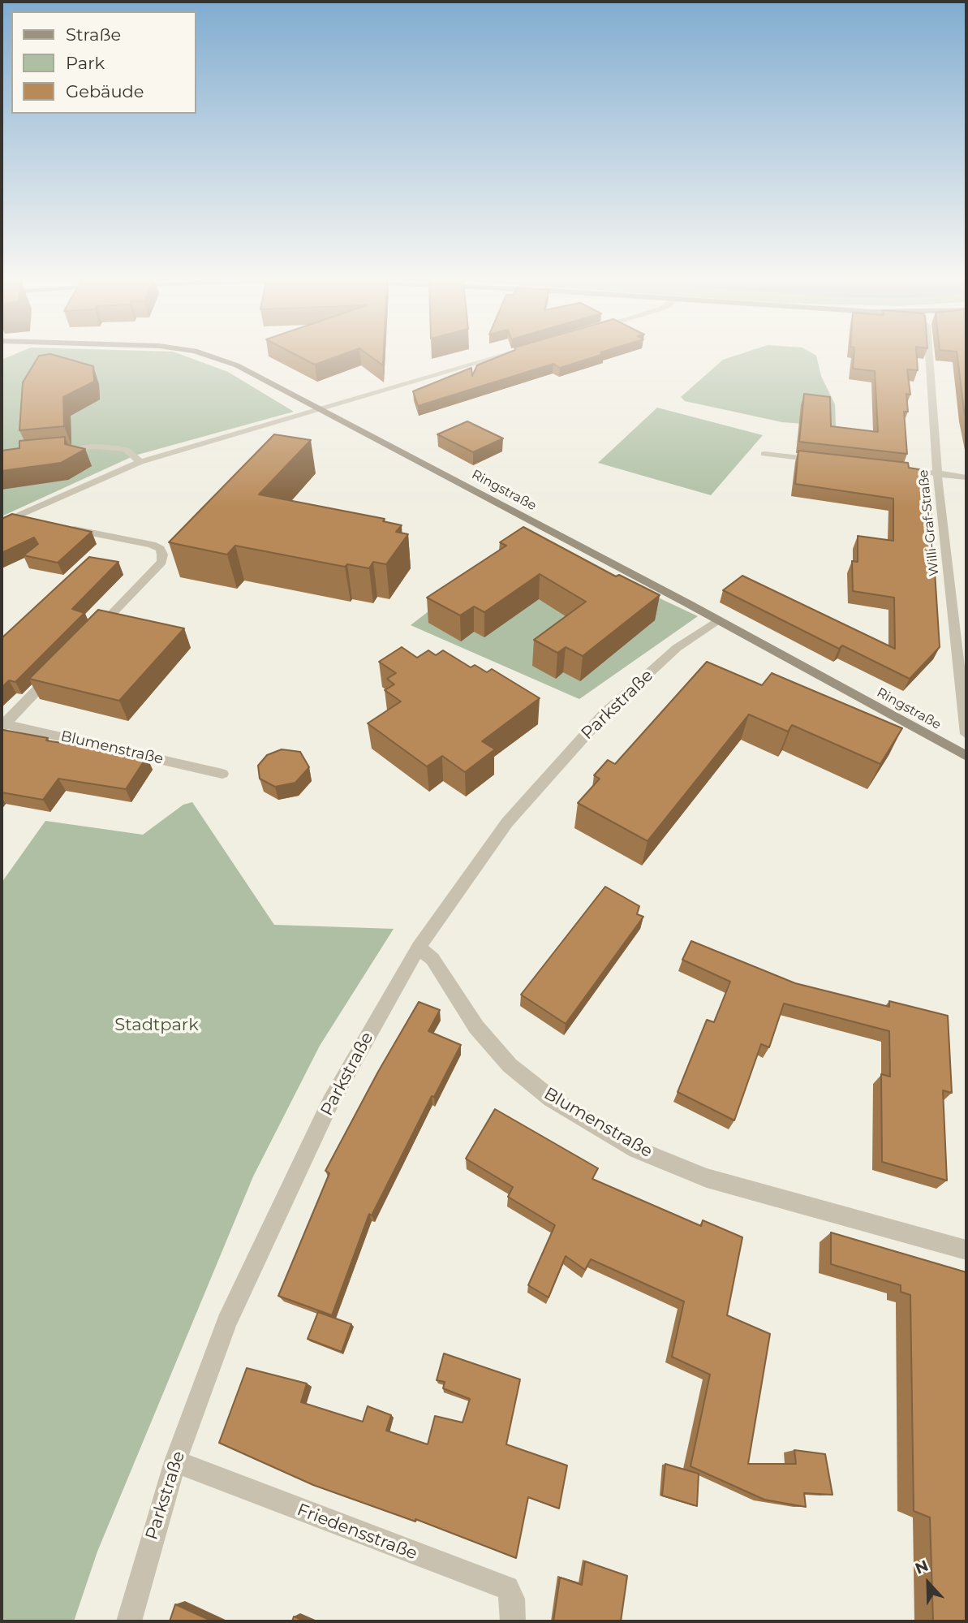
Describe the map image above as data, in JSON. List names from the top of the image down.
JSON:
{
  "streets": {
    "street": [
      "Ringstraße",
      "Willi-Graf-Straße",
      "Parkstraße",
      "Blumenstraße",
      "Friedensstraße"
    ]
  },
  "crossings": [
    ["Ringstraße", "Parkstraße"],
    ["Parkstraße", "Blumenstraße"],
    ["Parkstraße", "Friedensstraße"]
  ],
  "parks": ["Stadtpark"],
  "legend": ["Straße", "Park", "Gebäude"],
  "north": "top"
}
